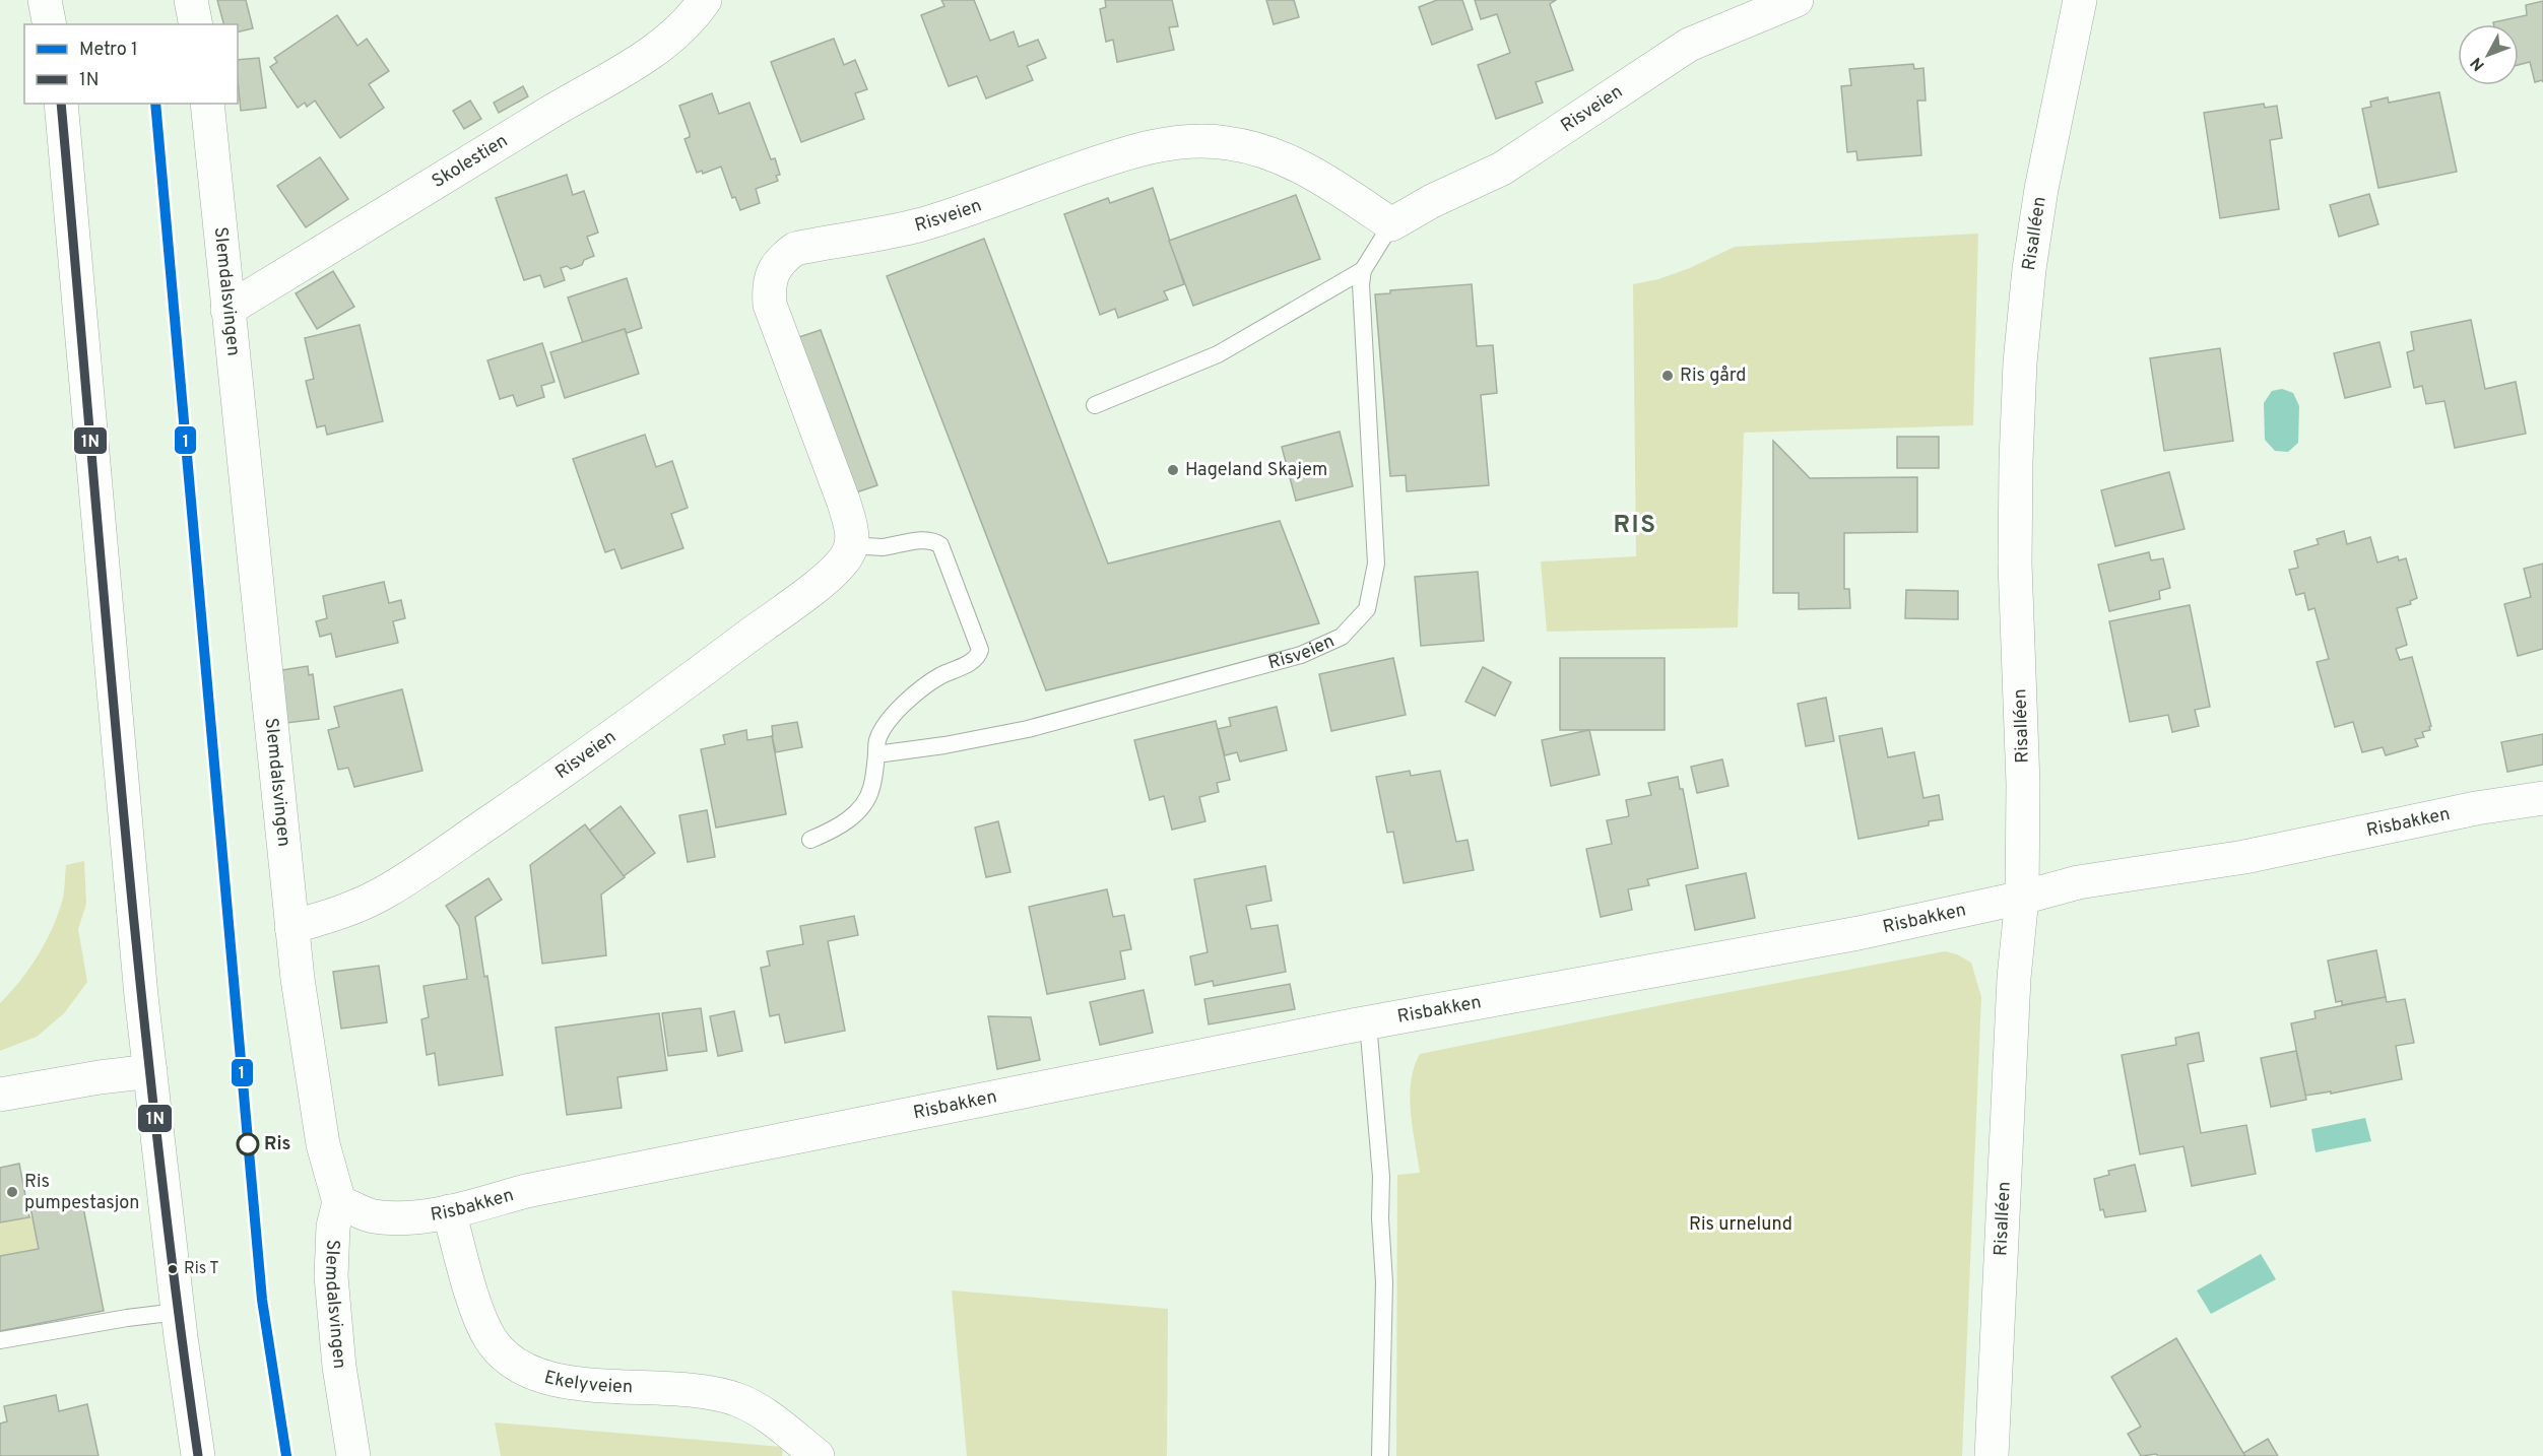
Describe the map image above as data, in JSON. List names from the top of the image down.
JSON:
{
  "streets": {
    "street": [
      "Risveien",
      "Skolestien",
      "Risalléen",
      "Slemdalsvingen",
      "Risbakken",
      "Ekelyveien"
    ]
  },
  "crossings": [
    ["Risveien", "Slemdalsvingen"],
    ["Skolestien", "Slemdalsvingen"],
    ["Risalléen", "Risbakken"],
    ["Slemdalsvingen", "Risbakken"],
    ["Risbakken", "Ekelyveien"]
  ],
  "districts": ["RIS"],
  "parks": ["Ris urnelund"],
  "places": [
    "Ris gård",
    "Hageland Skajem",
    "Ris",
    "Ris pumpestasjon",
    "Ris T"
  ],
  "lines": ["metro line 1", "transit line 1N"],
  "legend": ["Metro 1", "1N"],
  "north": "bottom left"
}
